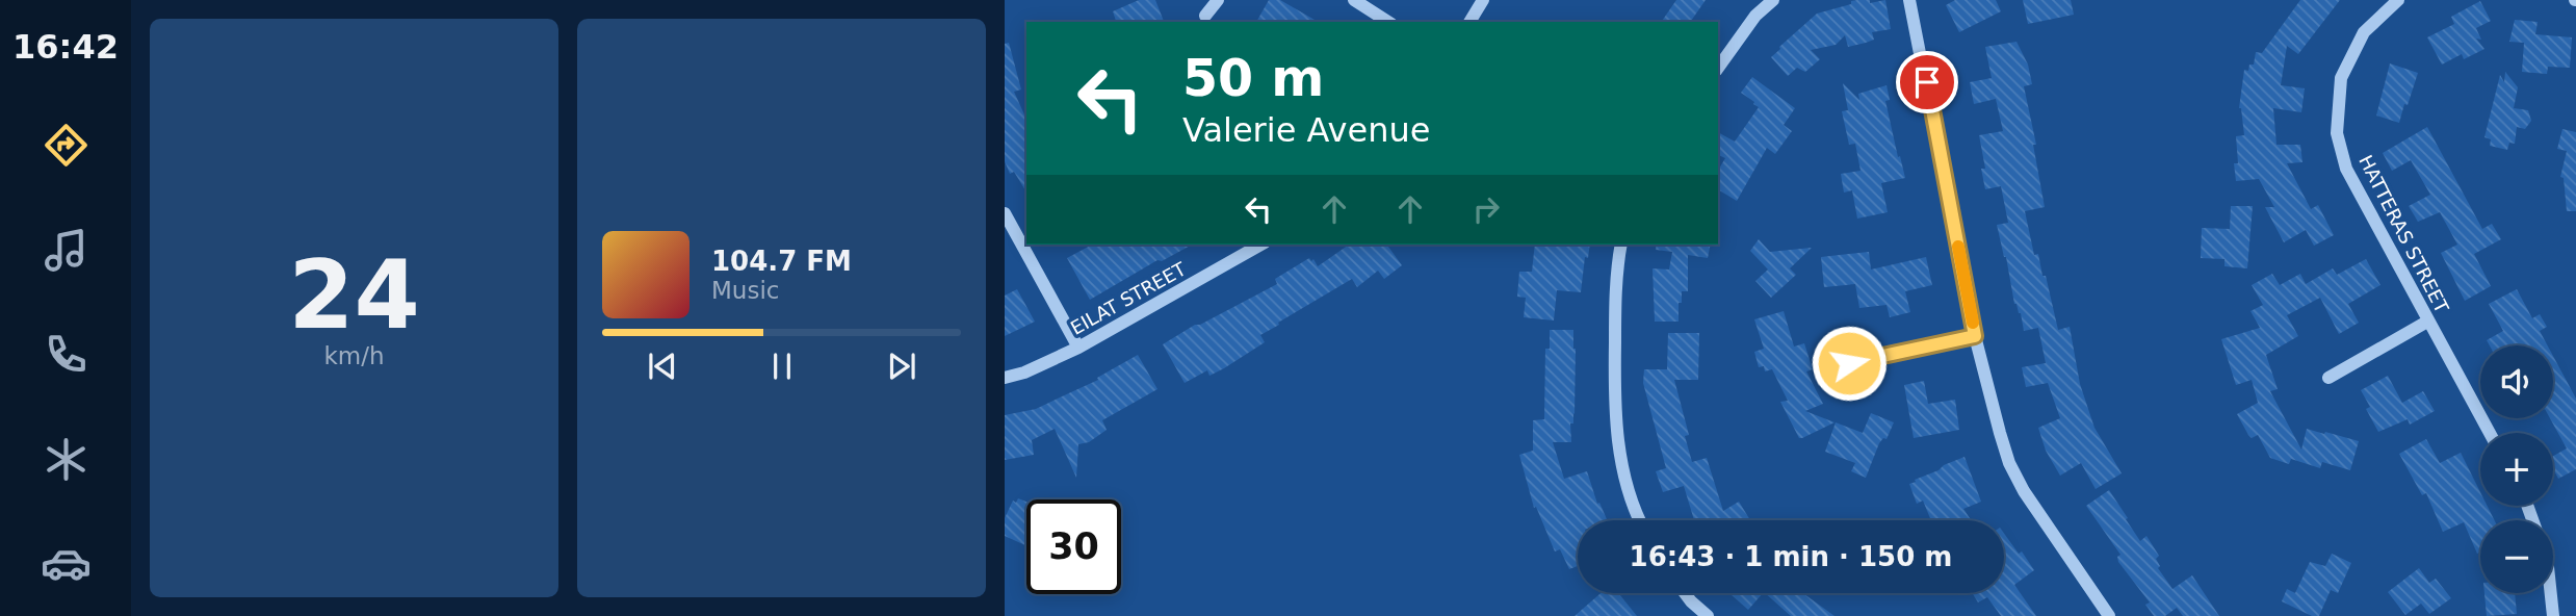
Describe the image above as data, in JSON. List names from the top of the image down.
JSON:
{
  "streets": {
    "street": ["HATTERAS STREET", "EILAT STREET"]
  },
  "page": {
    "tabs": "16:42",
    "tile": ["24", "km/h"],
    "turn": ["50 m", "Valerie Avenue"],
    "song": ["104.7 FM", "Music"],
    "map_buttons": ["+", "−"],
    "limit": "30",
    "trip": "16:43 · 1 min · 150 m"
  }
}
